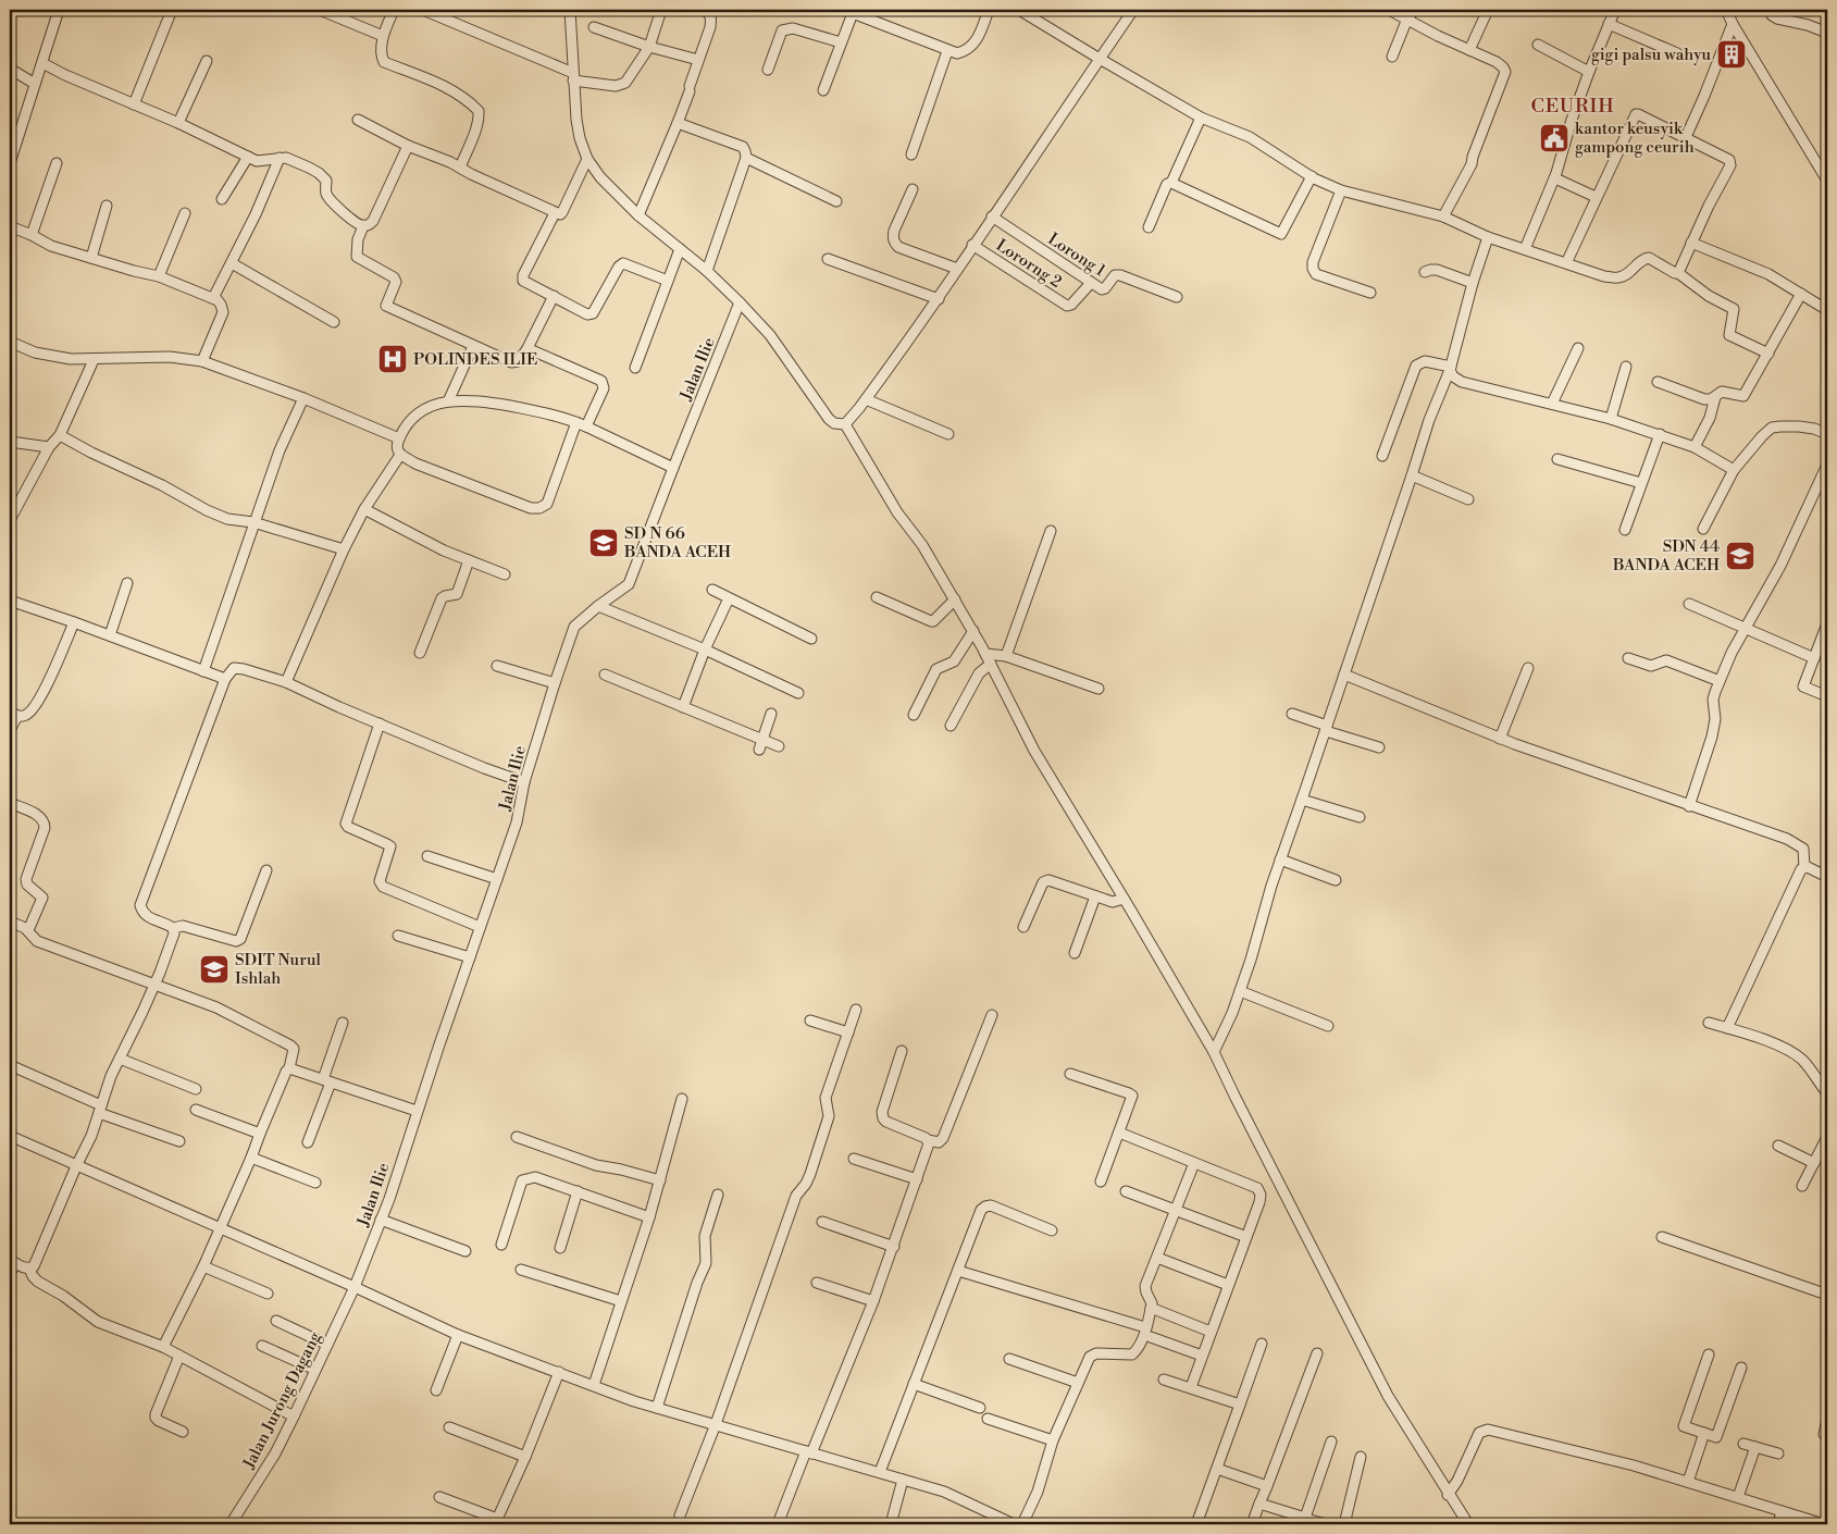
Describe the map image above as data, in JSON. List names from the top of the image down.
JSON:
{
  "streets": {
    "street": [
      "Lorong 1",
      "Lororng 2",
      "Jalan Ilie",
      "Jalan Jurong Dagang"
    ]
  },
  "crossings": [
    ["Lorong 1", "Lororng 2"],
    ["Jalan Ilie", "Jalan Jurong Dagang"]
  ],
  "districts": ["CEURIH"],
  "places": {
    "building": ["gigi palsu wahyu"],
    "public building": ["kantor keusyik gampong ceurih"],
    "hospital": ["POLINDES ILIE"],
    "school or university": ["SD N 66 BANDA ACEH", "SDN 44 BANDA ACEH", "SDIT Nurul Ishlah"]
  }
}
